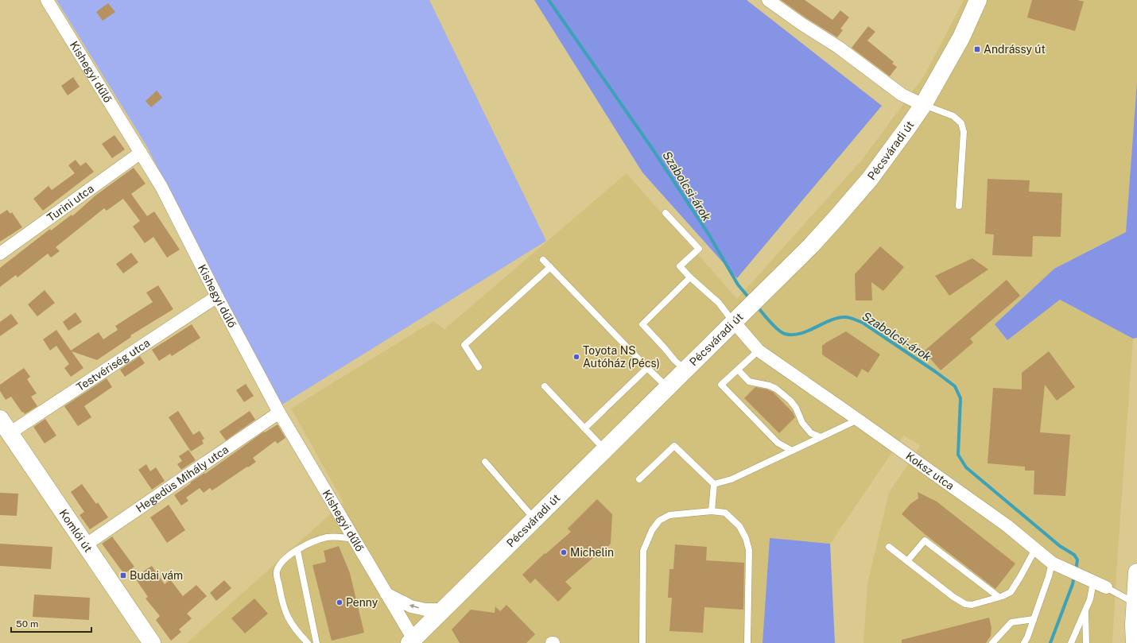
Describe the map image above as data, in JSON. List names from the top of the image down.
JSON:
{
  "streets": {
    "main road": ["Pécsváradi út", "Komlói út"],
    "street": [
      "Kishegyi dűlő",
      "Turini utca",
      "Testvériség utca",
      "Koksz utca",
      "Hegedüs Mihály utca"
    ]
  },
  "crossings": [
    ["Kishegyi dűlő", "Pécsváradi út"],
    ["Kishegyi dűlő", "Turini utca"],
    ["Kishegyi dűlő", "Testvériség utca"],
    ["Kishegyi dűlő", "Hegedüs Mihály utca"],
    ["Pécsváradi út", "Koksz utca"],
    ["Testvériség utca", "Komlói út"],
    ["Hegedüs Mihály utca", "Komlói út"]
  ],
  "water": ["Szabolcsi-árok"],
  "places": {
    "transit": ["Andrássy út", "Budai vám"],
    "other": ["Toyota NS Autóház (Pécs)", "Michelin", "Penny"]
  },
  "scale_bar": "50 m"
}
